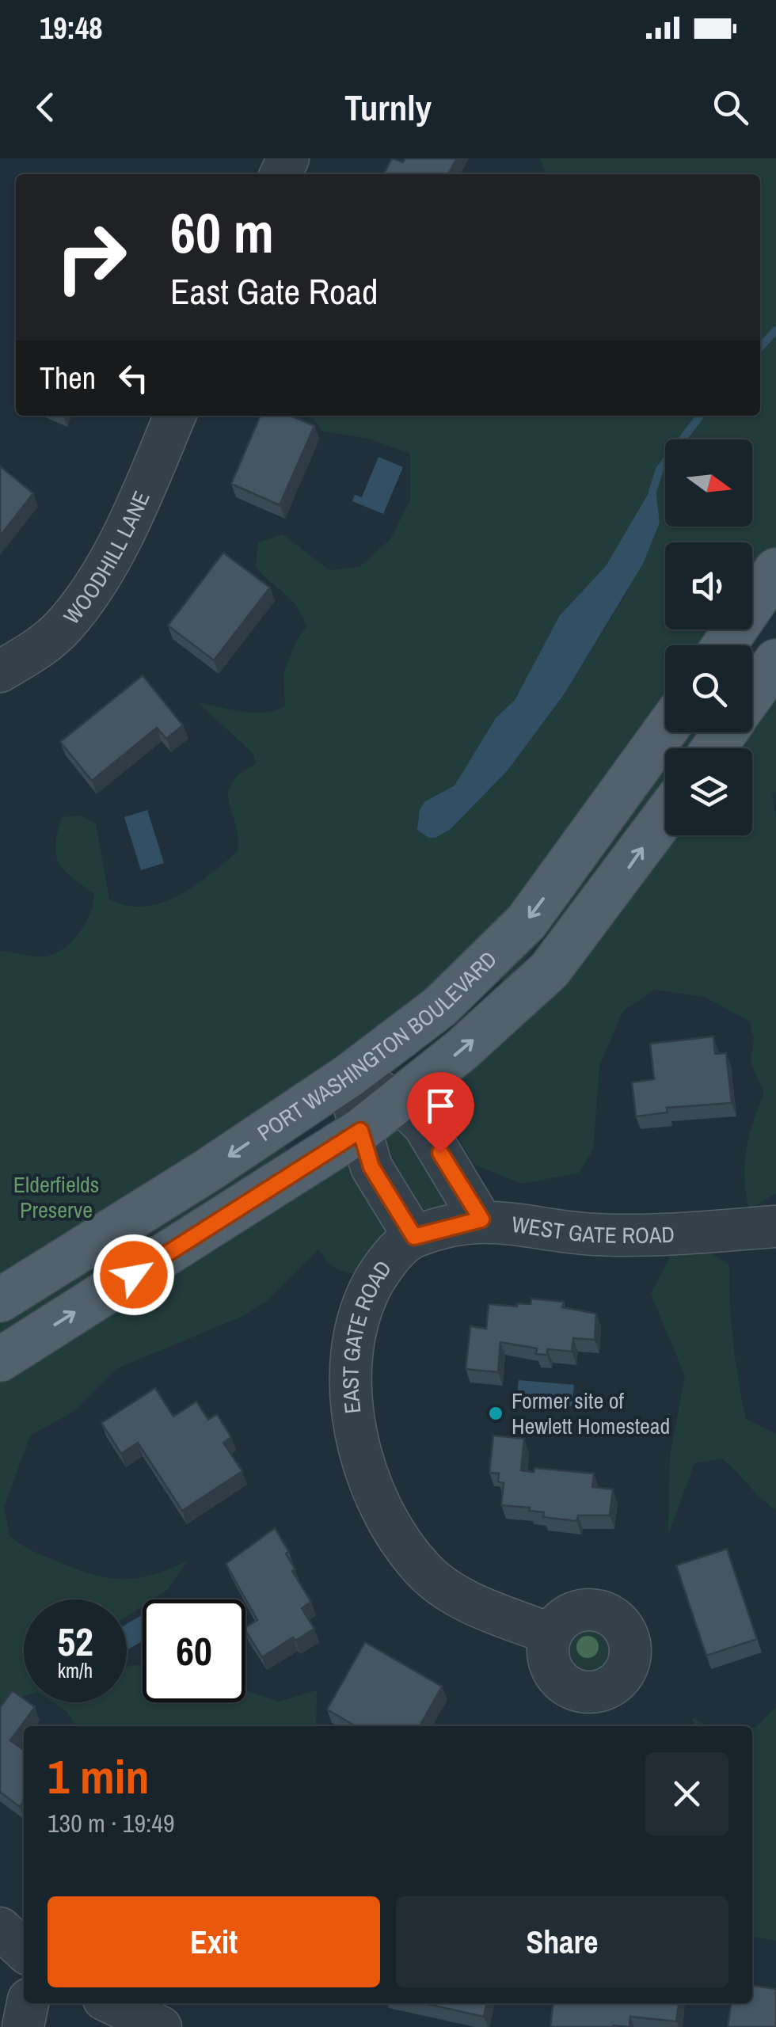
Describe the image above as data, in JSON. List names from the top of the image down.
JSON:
{
  "streets": {
    "main road": ["PORT WASHINGTON BOULEVARD"],
    "street": ["WOODHILL LANE", "WEST GATE ROAD", "EAST GATE ROAD"]
  },
  "crossings": [
    ["PORT WASHINGTON BOULEVARD", "EAST GATE ROAD"],
    ["WEST GATE ROAD", "EAST GATE ROAD"]
  ],
  "parks": ["Elderfields Preserve"],
  "places": ["Former site of Hewlett Homestead"],
  "north": "right",
  "page": {
    "status": "19:48",
    "header": "Turnly",
    "turn": ["60 m", "East Gate Road"],
    "then": "Then",
    "speed": "52 km/h",
    "limit": "60",
    "heading": ["1 min", "130 m · 19:49"],
    "buttons": ["Exit", "Share"]
  }
}
